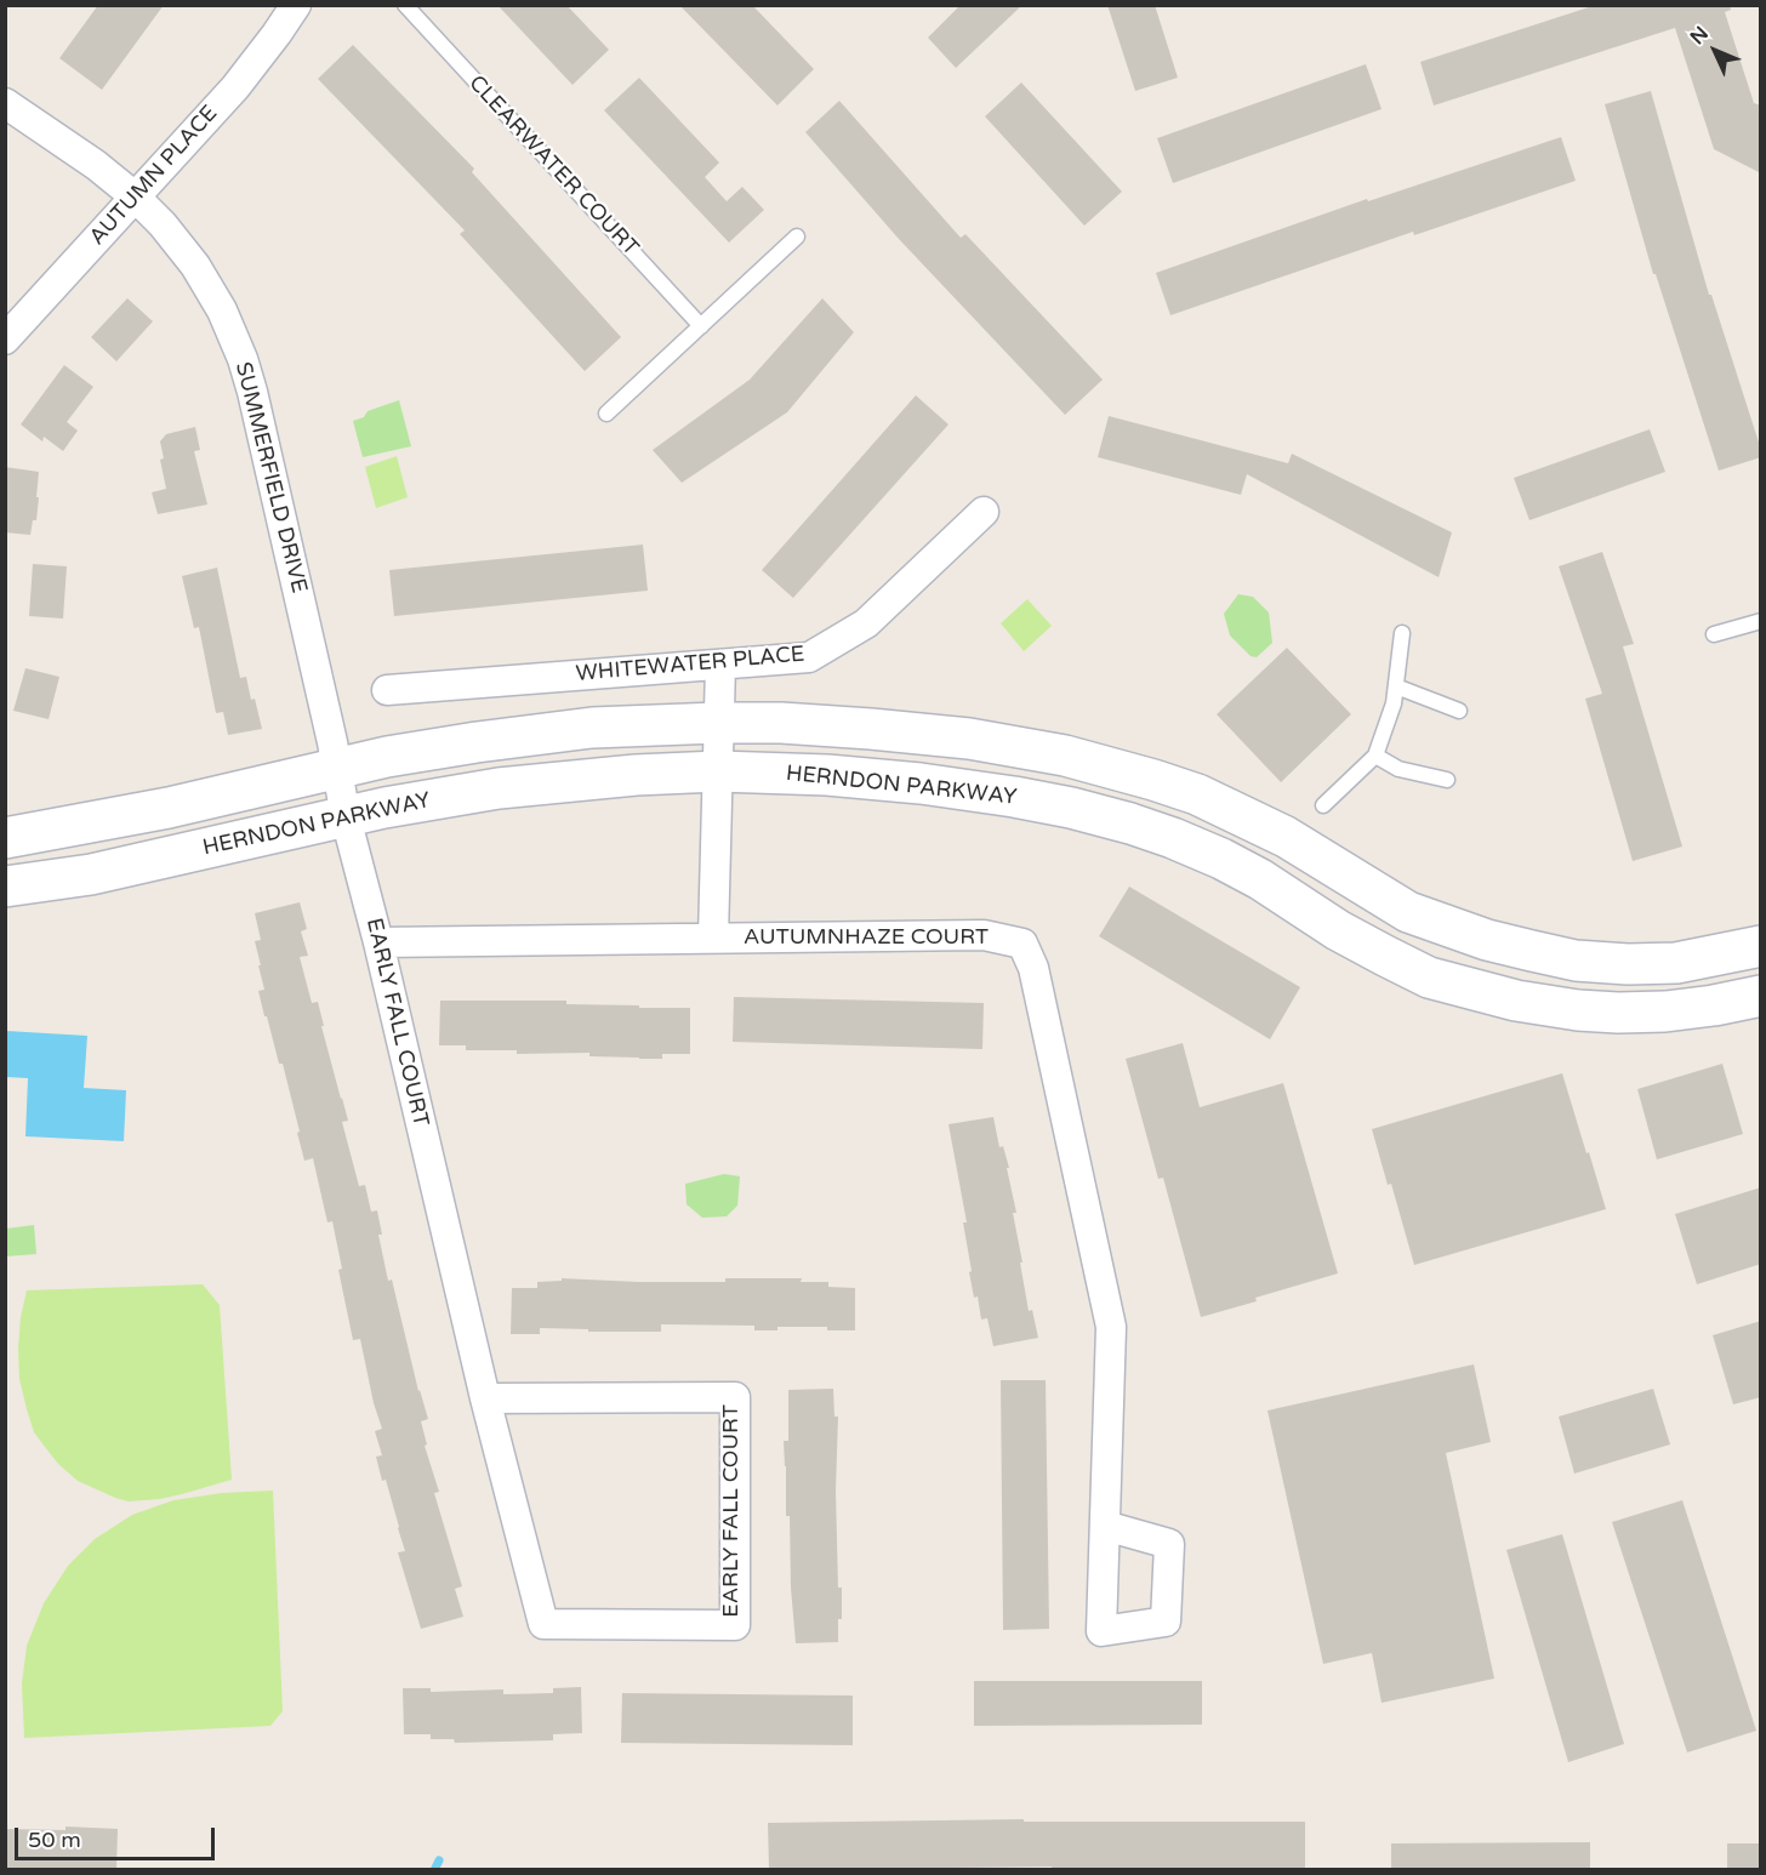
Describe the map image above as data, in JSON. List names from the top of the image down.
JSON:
{
  "streets": {
    "main road": ["HERNDON PARKWAY"],
    "street": [
      "AUTUMN PLACE",
      "SUMMERFIELD DRIVE",
      "WHITEWATER PLACE",
      "AUTUMNHAZE COURT",
      "EARLY FALL COURT"
    ],
    "lane": ["CLEARWATER COURT"]
  },
  "crossings": [
    ["AUTUMN PLACE", "SUMMERFIELD DRIVE"],
    ["SUMMERFIELD DRIVE", "HERNDON PARKWAY"],
    ["SUMMERFIELD DRIVE", "EARLY FALL COURT"],
    ["HERNDON PARKWAY", "EARLY FALL COURT"],
    ["AUTUMNHAZE COURT", "EARLY FALL COURT"]
  ],
  "scale_bar": "50 m",
  "north": "top left"
}
